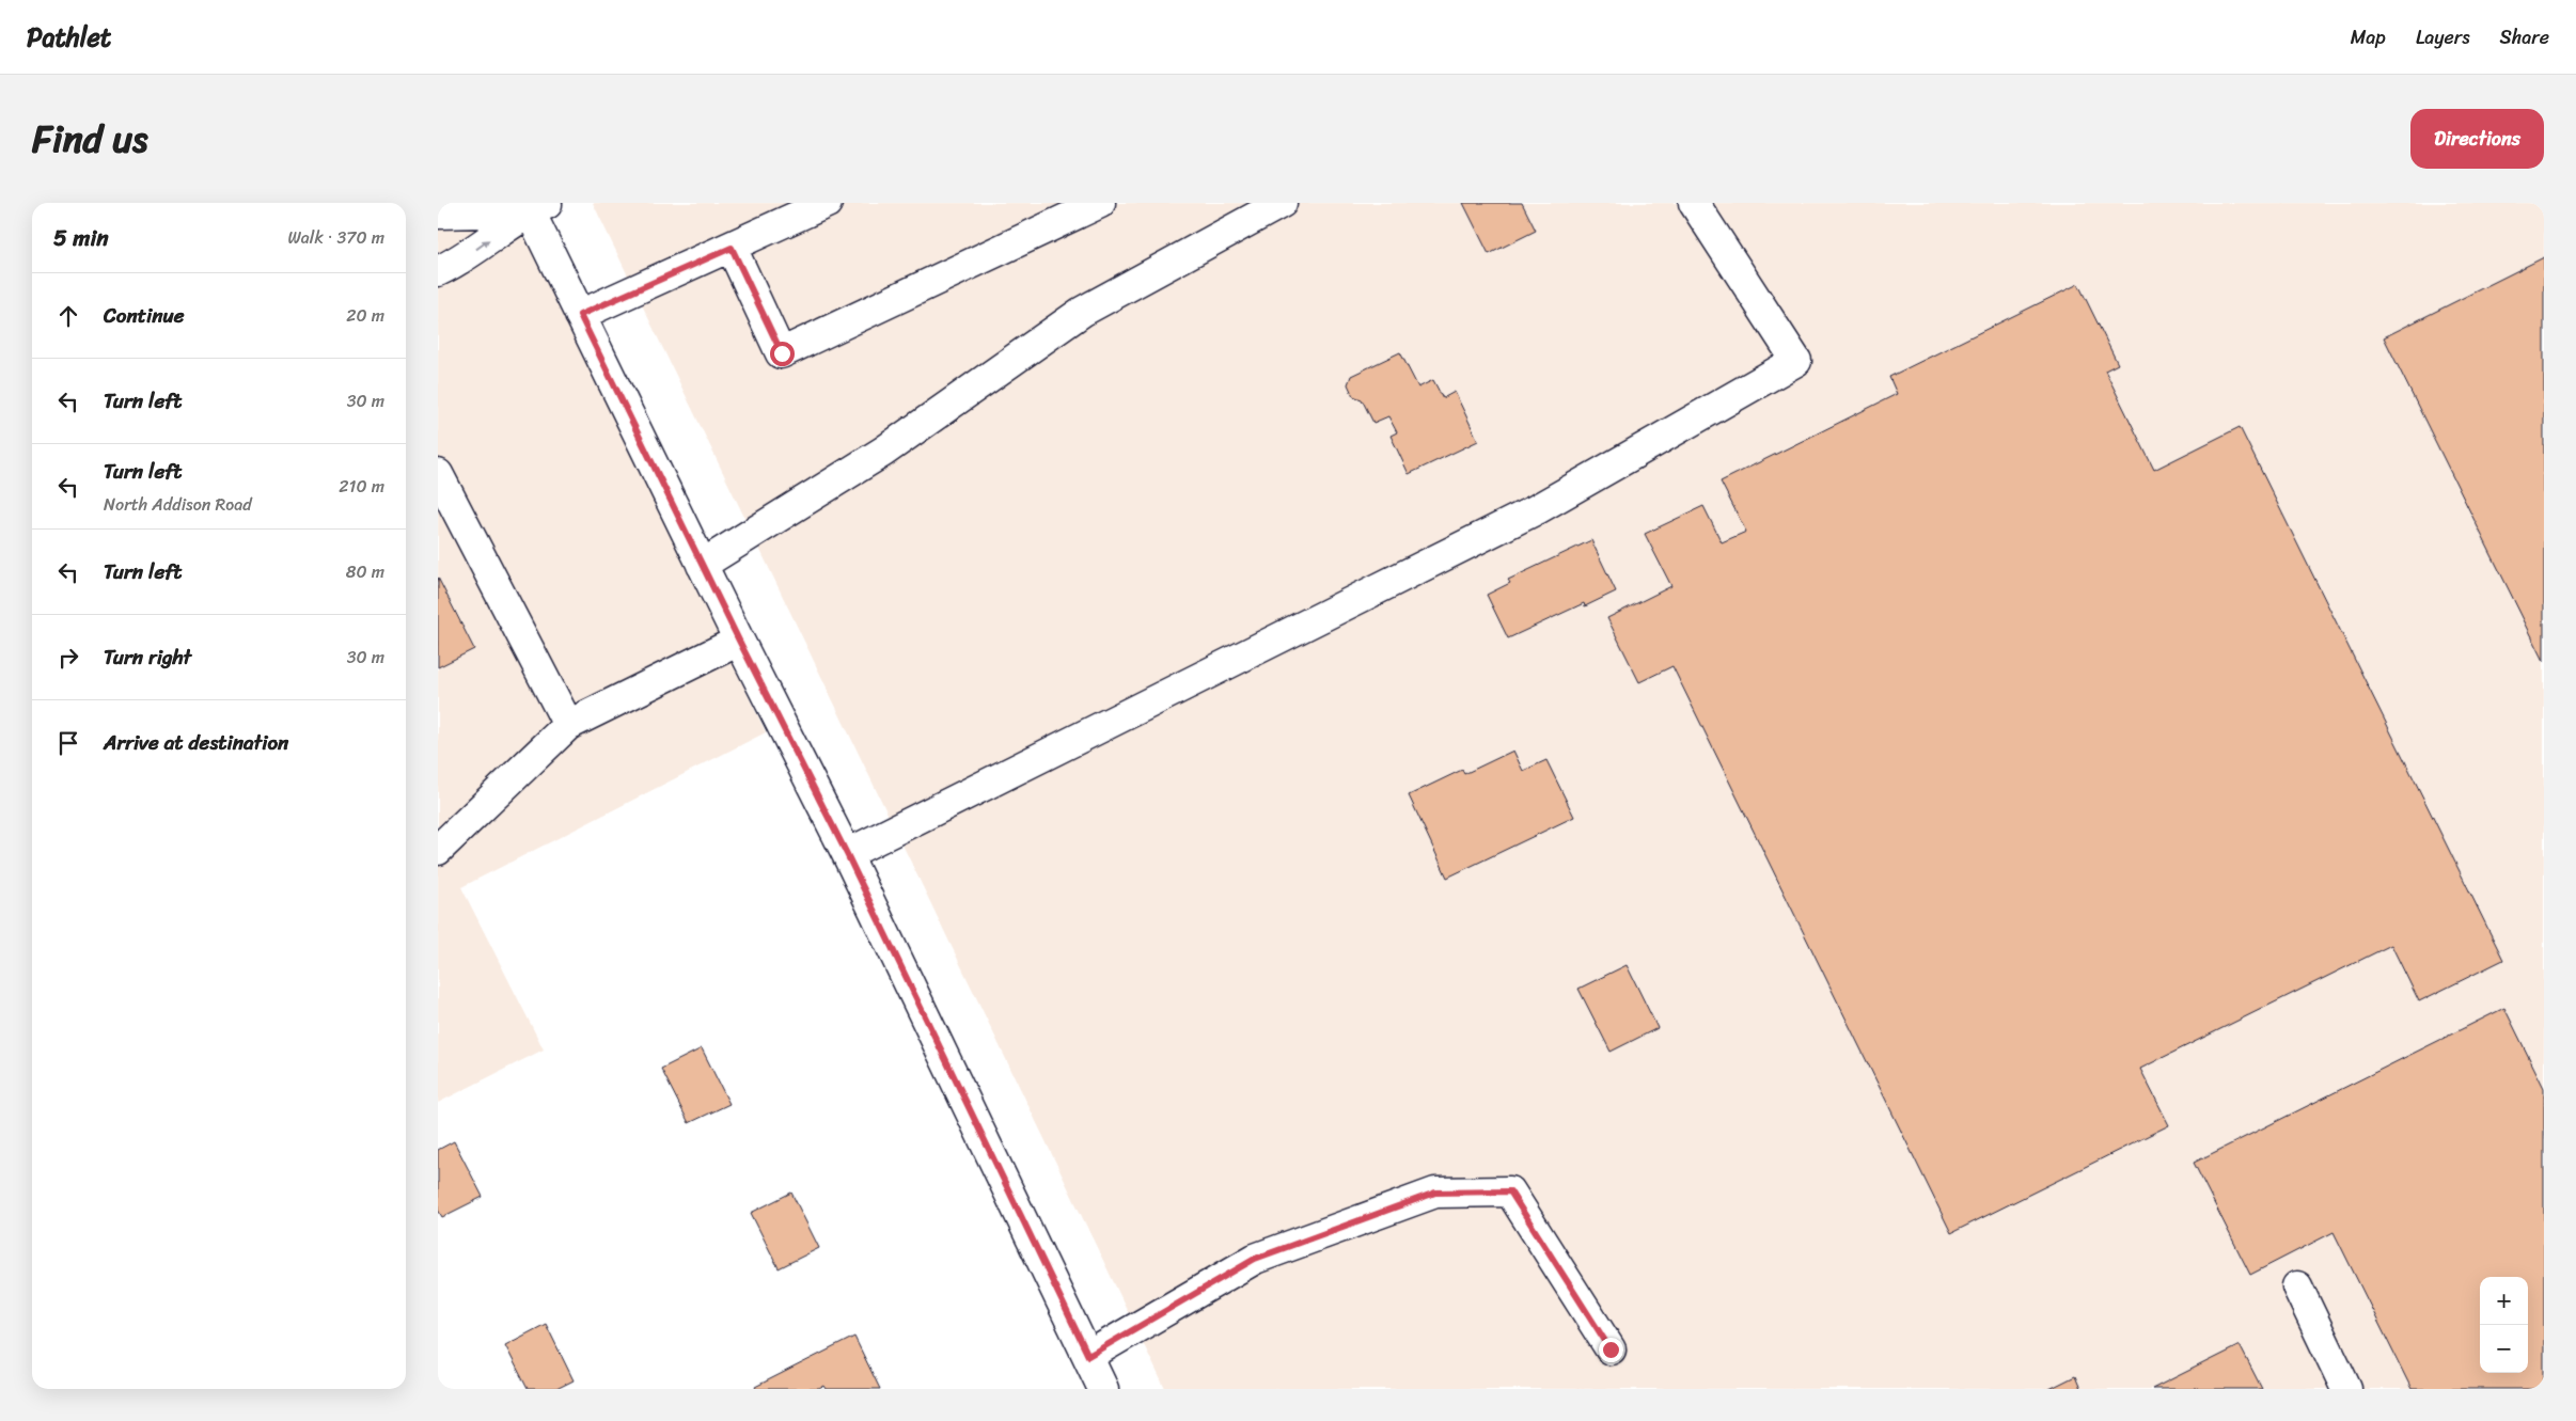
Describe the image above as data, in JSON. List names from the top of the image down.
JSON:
{
  "page": {
    "header": "Pathlet",
    "nav": ["Map", "Layers", "Share"],
    "title": "Find us",
    "buttons": "Directions",
    "heading": ["5 min", "Walk · 370 m"],
    "list": [
      ["Continue", "20 m"],
      ["Turn left", "30 m"],
      ["Turn left", "North Addison Road", "210 m"],
      ["Turn left", "80 m"],
      ["Turn right", "30 m"],
      "Arrive at destination"
    ],
    "map_buttons": ["+", "−"]
  }
}
